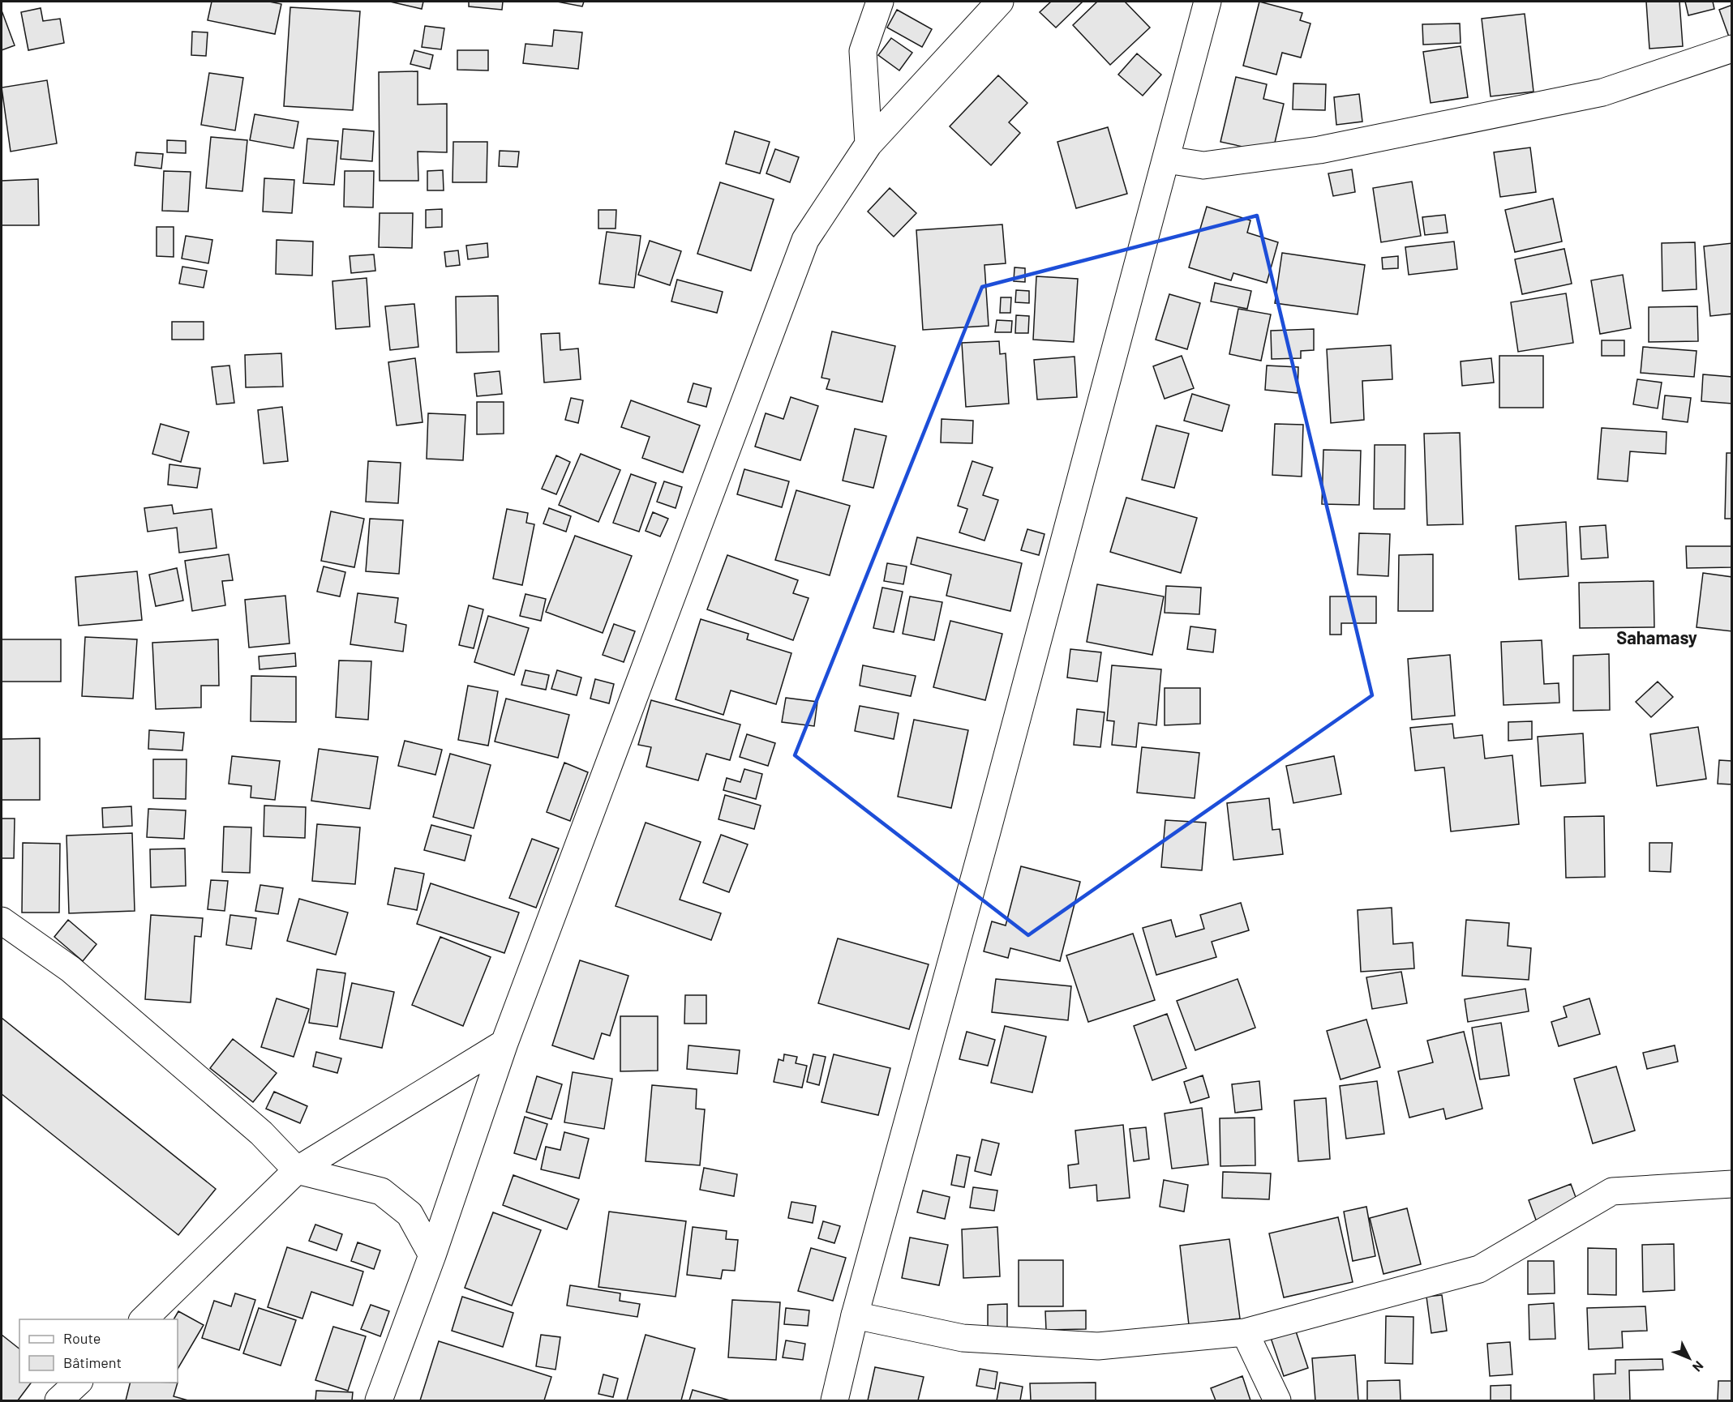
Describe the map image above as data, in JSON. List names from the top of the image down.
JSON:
{
  "districts": ["Sahamasy"],
  "legend": ["Route", "Bâtiment"],
  "north": "bottom right"
}
